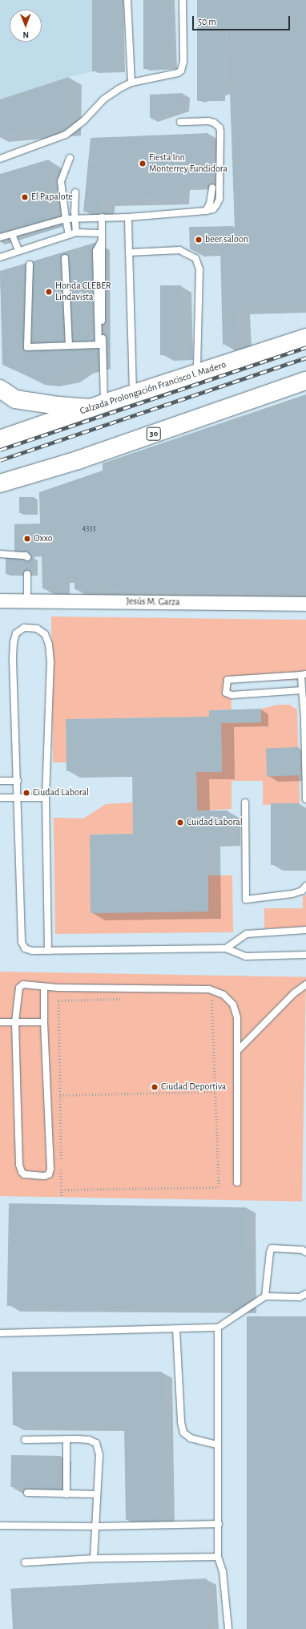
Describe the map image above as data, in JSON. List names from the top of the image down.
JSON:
{
  "streets": {
    "main road": ["Calzada Prolongación Francisco I. Madero", "30"],
    "street": ["Jesús M. Garza"]
  },
  "places": [
    "Fiesta Inn Monterrey Fundidora",
    "El Papalote",
    "beer saloon",
    "Honda CLEBER Lindavista",
    "Oxxo",
    "Ciudad Laboral",
    "Cuidad Laboral",
    "Ciudad Deportiva"
  ],
  "house_numbers": ["4333"],
  "scale_bar": "50 m",
  "north": "bottom"
}
